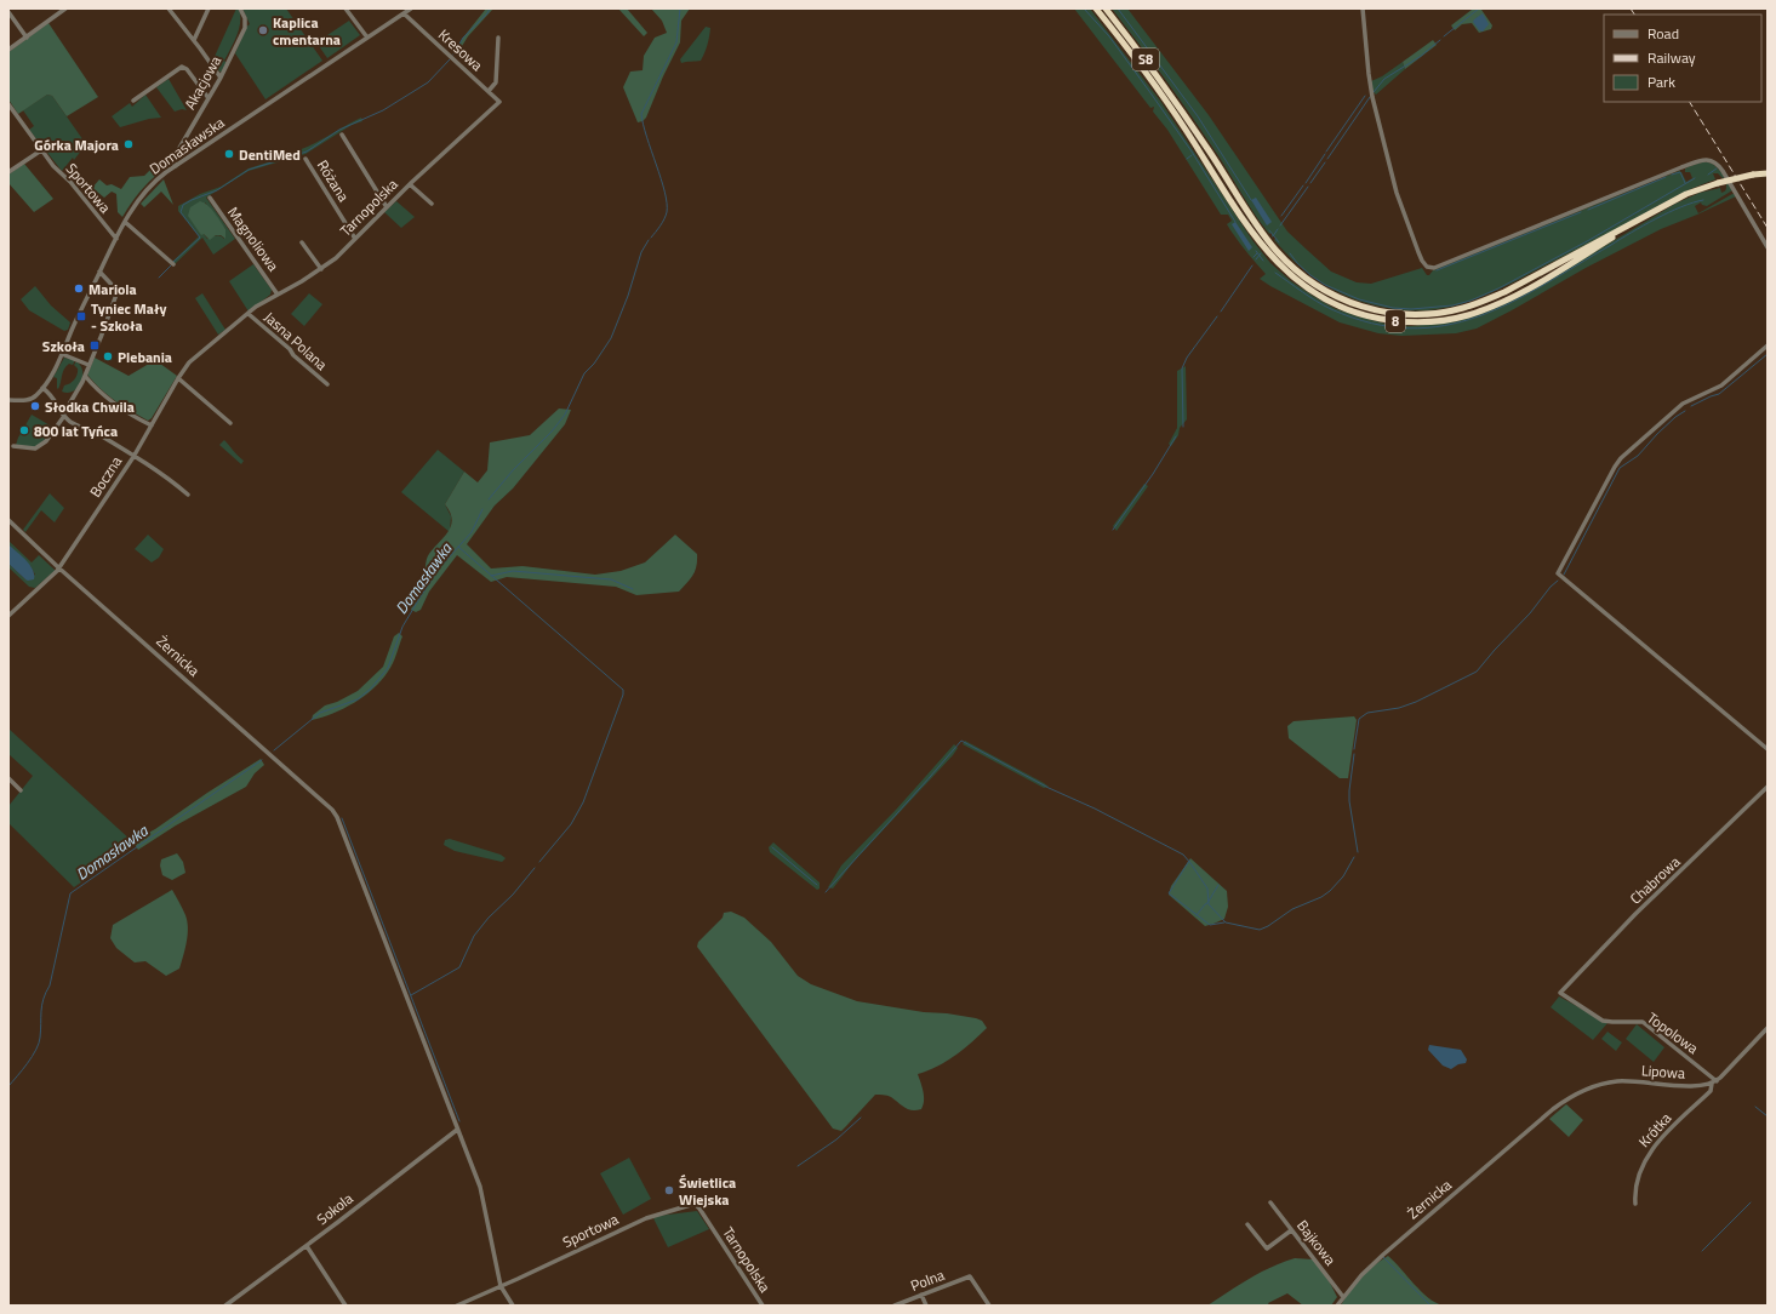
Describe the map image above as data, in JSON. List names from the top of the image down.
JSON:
{
  "streets": {
    "highway": ["S8", "8"],
    "street": [
      "Kresowa",
      "Akacjowa",
      "Domasławska",
      "Różana",
      "Sportowa",
      "Tarnopolska",
      "Magnoliowa",
      "Jasna Polana",
      "Boczna",
      "Żernicka",
      "Chabrowa",
      "Topolowa",
      "Lipowa",
      "Krótka",
      "Sokola",
      "Bajkowa",
      "Polna"
    ]
  },
  "crossings": [
    ["Kresowa", "Domasławska"],
    ["Kresowa", "Tarnopolska"],
    ["S8", "8"],
    ["Akacjowa", "Domasławska"],
    ["Domasławska", "Sportowa"],
    ["Różana", "Tarnopolska"],
    ["Sportowa", "Tarnopolska"],
    ["Tarnopolska", "Magnoliowa"],
    ["Tarnopolska", "Jasna Polana"],
    ["Tarnopolska", "Boczna"],
    ["Jasna Polana", "Boczna"],
    ["Boczna", "Żernicka"],
    ["Żernicka", "Lipowa"],
    ["Żernicka", "Sokola"],
    ["Żernicka", "Bajkowa"],
    ["Chabrowa", "Topolowa"],
    ["Topolowa", "Lipowa"],
    ["Topolowa", "Krótka"],
    ["Lipowa", "Krótka"]
  ],
  "water": ["Domasławka"],
  "places": {
    "other": [
      "Kaplica cmentarna",
      "Górka Majora",
      "DentiMed",
      "Mariola",
      "Plebania",
      "Słodka Chwila",
      "800 lat Tyńca",
      "Świetlica Wiejska"
    ],
    "transit": ["Tyniec Mały - Szkoła", "Szkoła"]
  },
  "legend": ["Road", "Railway", "Park"]
}
